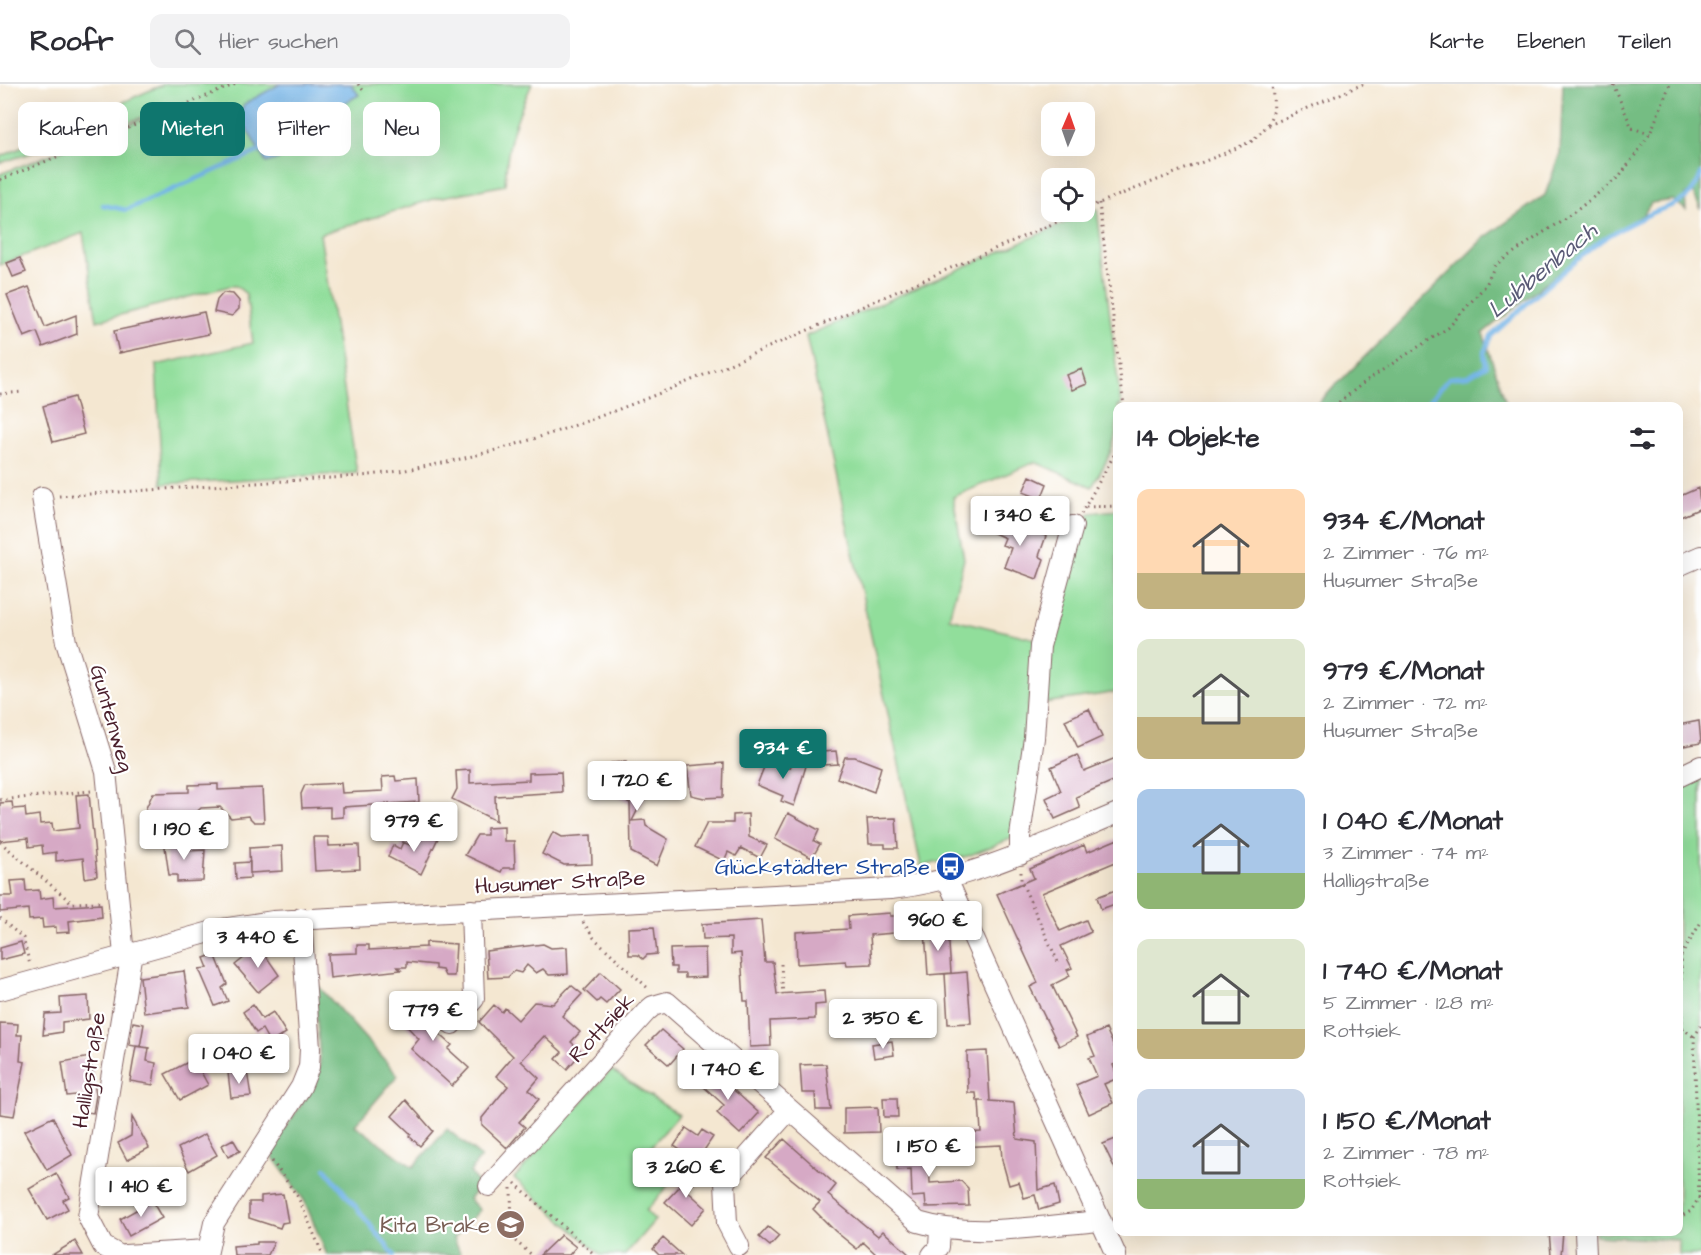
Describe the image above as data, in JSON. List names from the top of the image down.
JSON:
{
  "streets": {
    "street": [
      "Guntenweg",
      "Husumer Straße",
      "Rottsiek",
      "Halligstraße"
    ]
  },
  "crossings": [
    ["Guntenweg", "Husumer Straße"],
    ["Guntenweg", "Halligstraße"],
    ["Husumer Straße", "Halligstraße"]
  ],
  "water": ["Lubbenbach"],
  "places": {
    "bus stop": ["Glückstädter Straße"],
    "school or university": ["Kita Brake"]
  },
  "north": "top",
  "page": {
    "header": "Roofr",
    "search": "Hier suchen",
    "nav": ["Karte", "Ebenen", "Teilen"],
    "chip": [
      "Kaufen",
      "Mieten",
      "Filter",
      "Neu"
    ],
    "heading": "14 Objekte",
    "list": [
      {
        "name": "934 €/Monat",
        "note": "2 Zimmer · 76 m² · Husumer Straße"
      },
      {
        "name": "979 €/Monat",
        "note": "2 Zimmer · 72 m² · Husumer Straße"
      },
      {
        "name": "1 040 €/Monat",
        "note": "3 Zimmer · 74 m² · Halligstraße"
      },
      {
        "name": "1 740 €/Monat",
        "note": "5 Zimmer · 128 m² · Rottsiek"
      },
      {
        "name": "1 150 €/Monat",
        "note": "2 Zimmer · 78 m² · Rottsiek"
      }
    ],
    "price": [
      "1 340 €",
      "934 €",
      "1 720 €",
      "979 €",
      "1 190 €",
      "960 €",
      "3 440 €",
      "779 €",
      "2 350 €",
      "1 040 €",
      "1 740 €",
      "1 150 €",
      "3 260 €",
      "1 410 €"
    ]
  }
}
